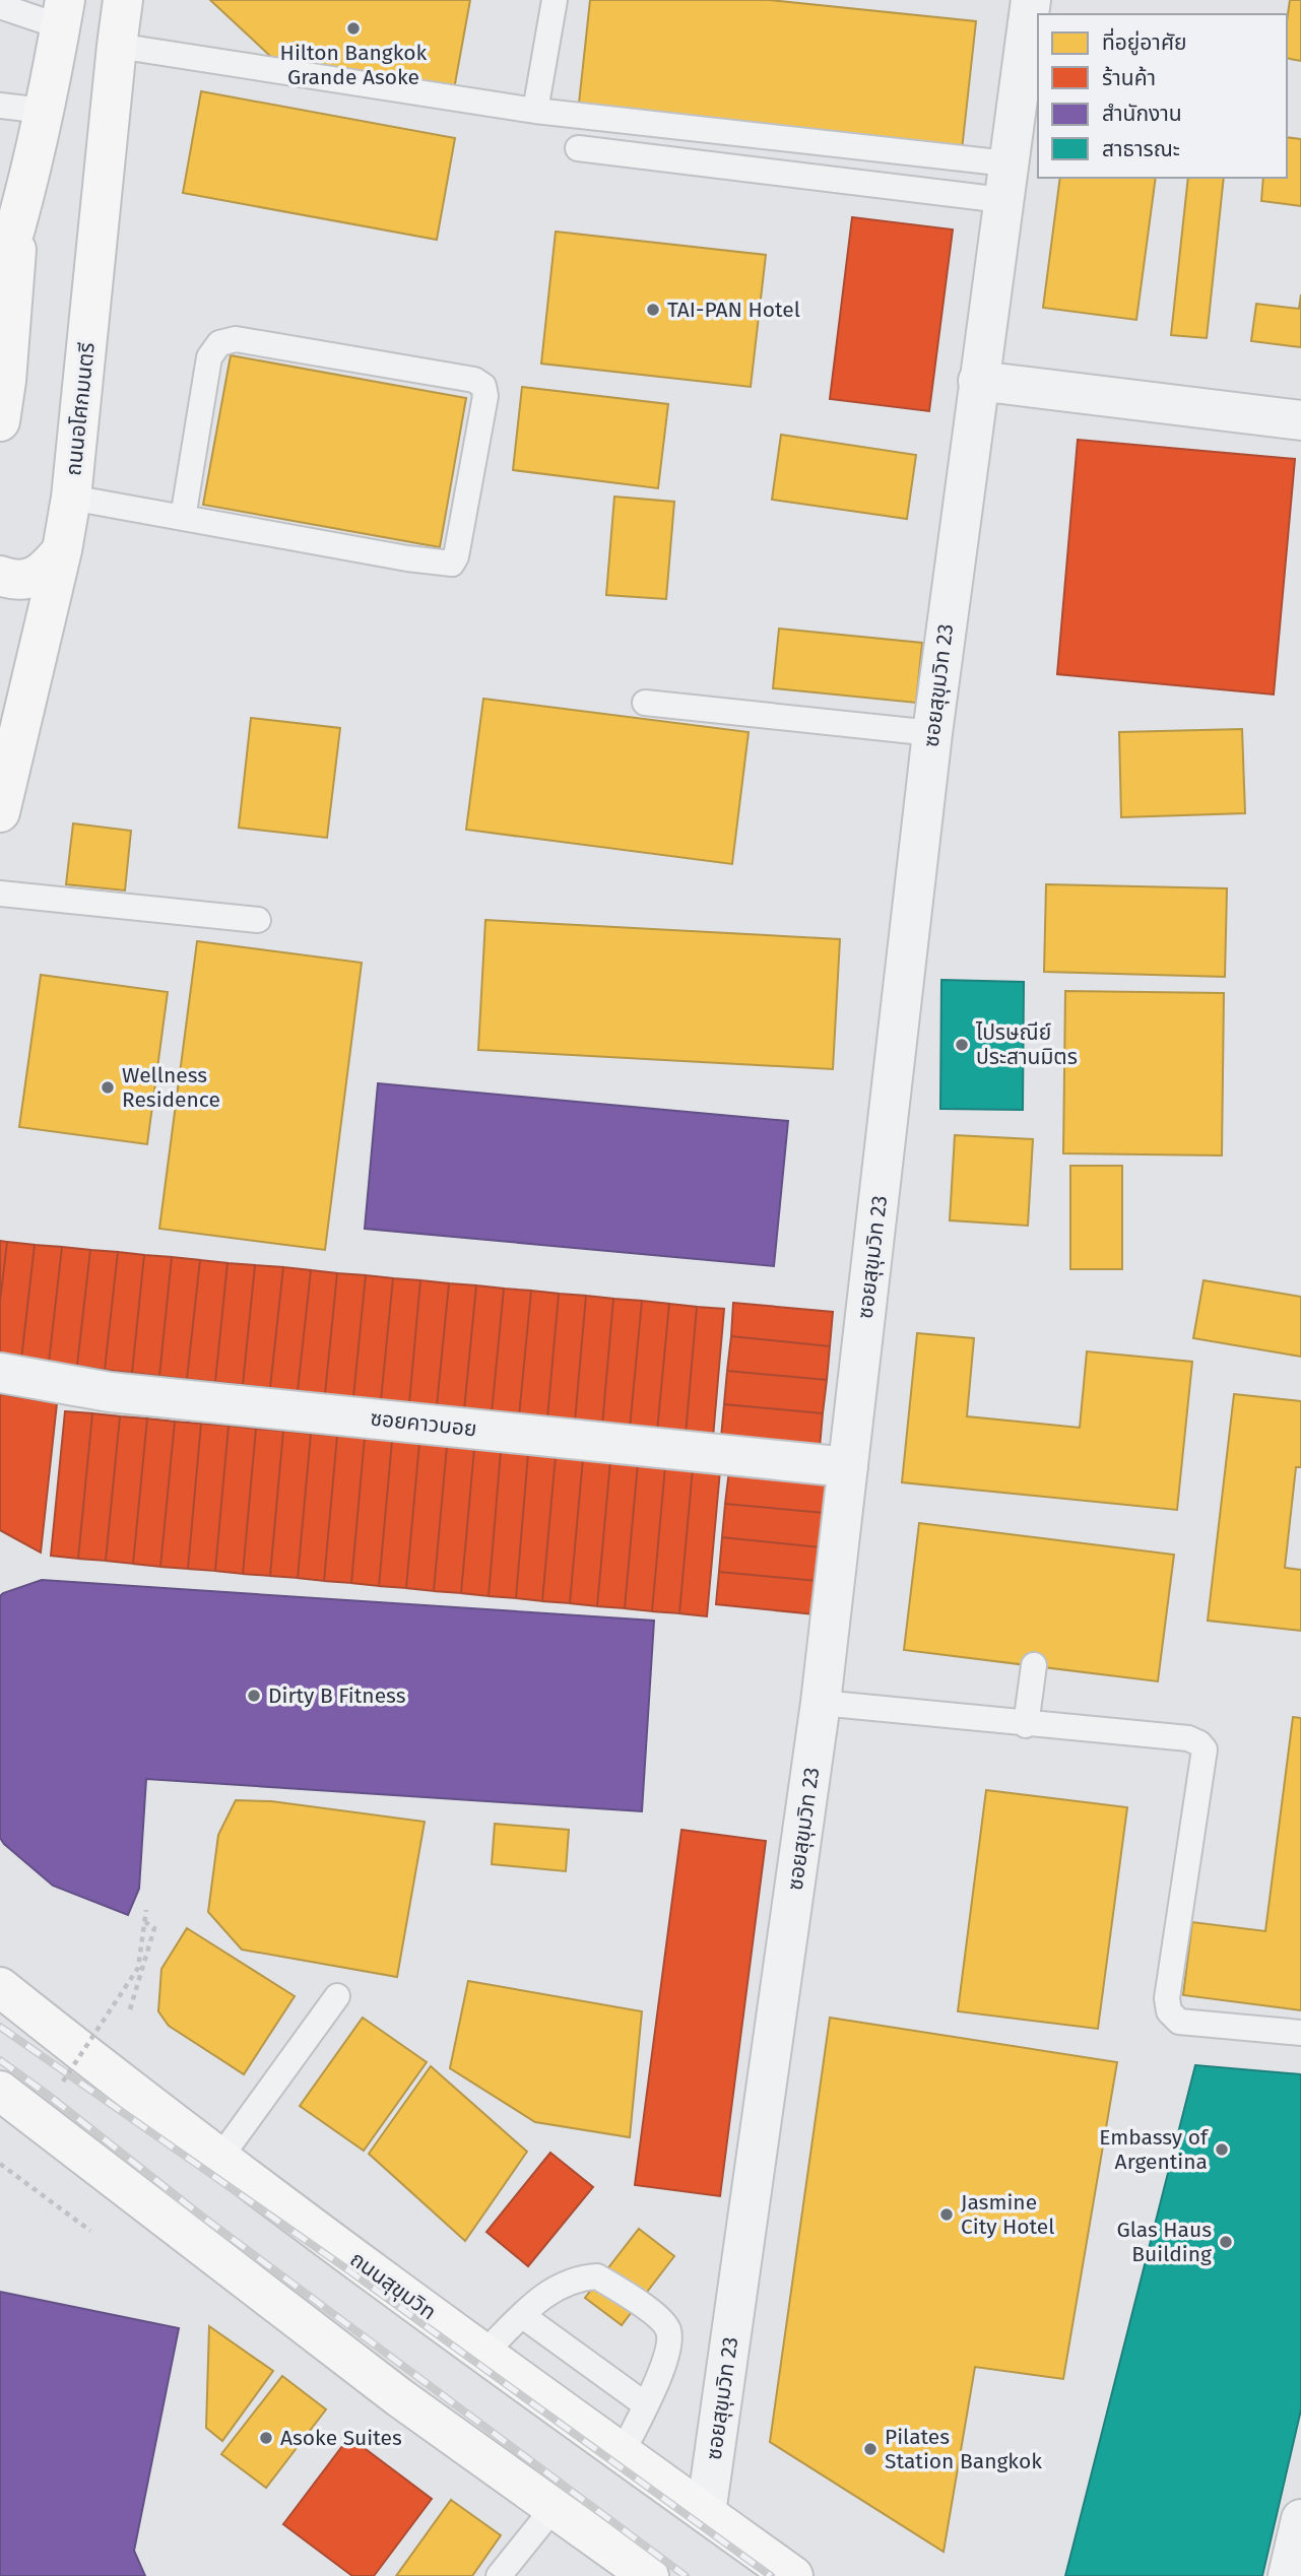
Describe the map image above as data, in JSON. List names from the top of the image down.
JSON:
{
  "streets": {
    "main road": ["ถนนอโศกมนตรี", "ถนนสุขุมวิท"],
    "street": ["ซอยสุขุมวิท 23", "ซอยคาวบอย"]
  },
  "crossings": [
    ["ซอยสุขุมวิท 23", "ซอยคาวบอย"],
    ["ซอยสุขุมวิท 23", "ถนนสุขุมวิท"]
  ],
  "places": [
    "Hilton Bangkok Grande Asoke",
    "TAI-PAN Hotel",
    "ไปรษณีย์ ประสานมิตร",
    "Wellness Residence",
    "Dirty B Fitness",
    "Embassy of Argentina",
    "Jasmine City Hotel",
    "Glas Haus Building",
    "Asoke Suites",
    "Pilates Station Bangkok"
  ],
  "legend": [
    "ที่อยู่อาศัย",
    "ร้านค้า",
    "สำนักงาน",
    "สาธารณะ"
  ]
}
